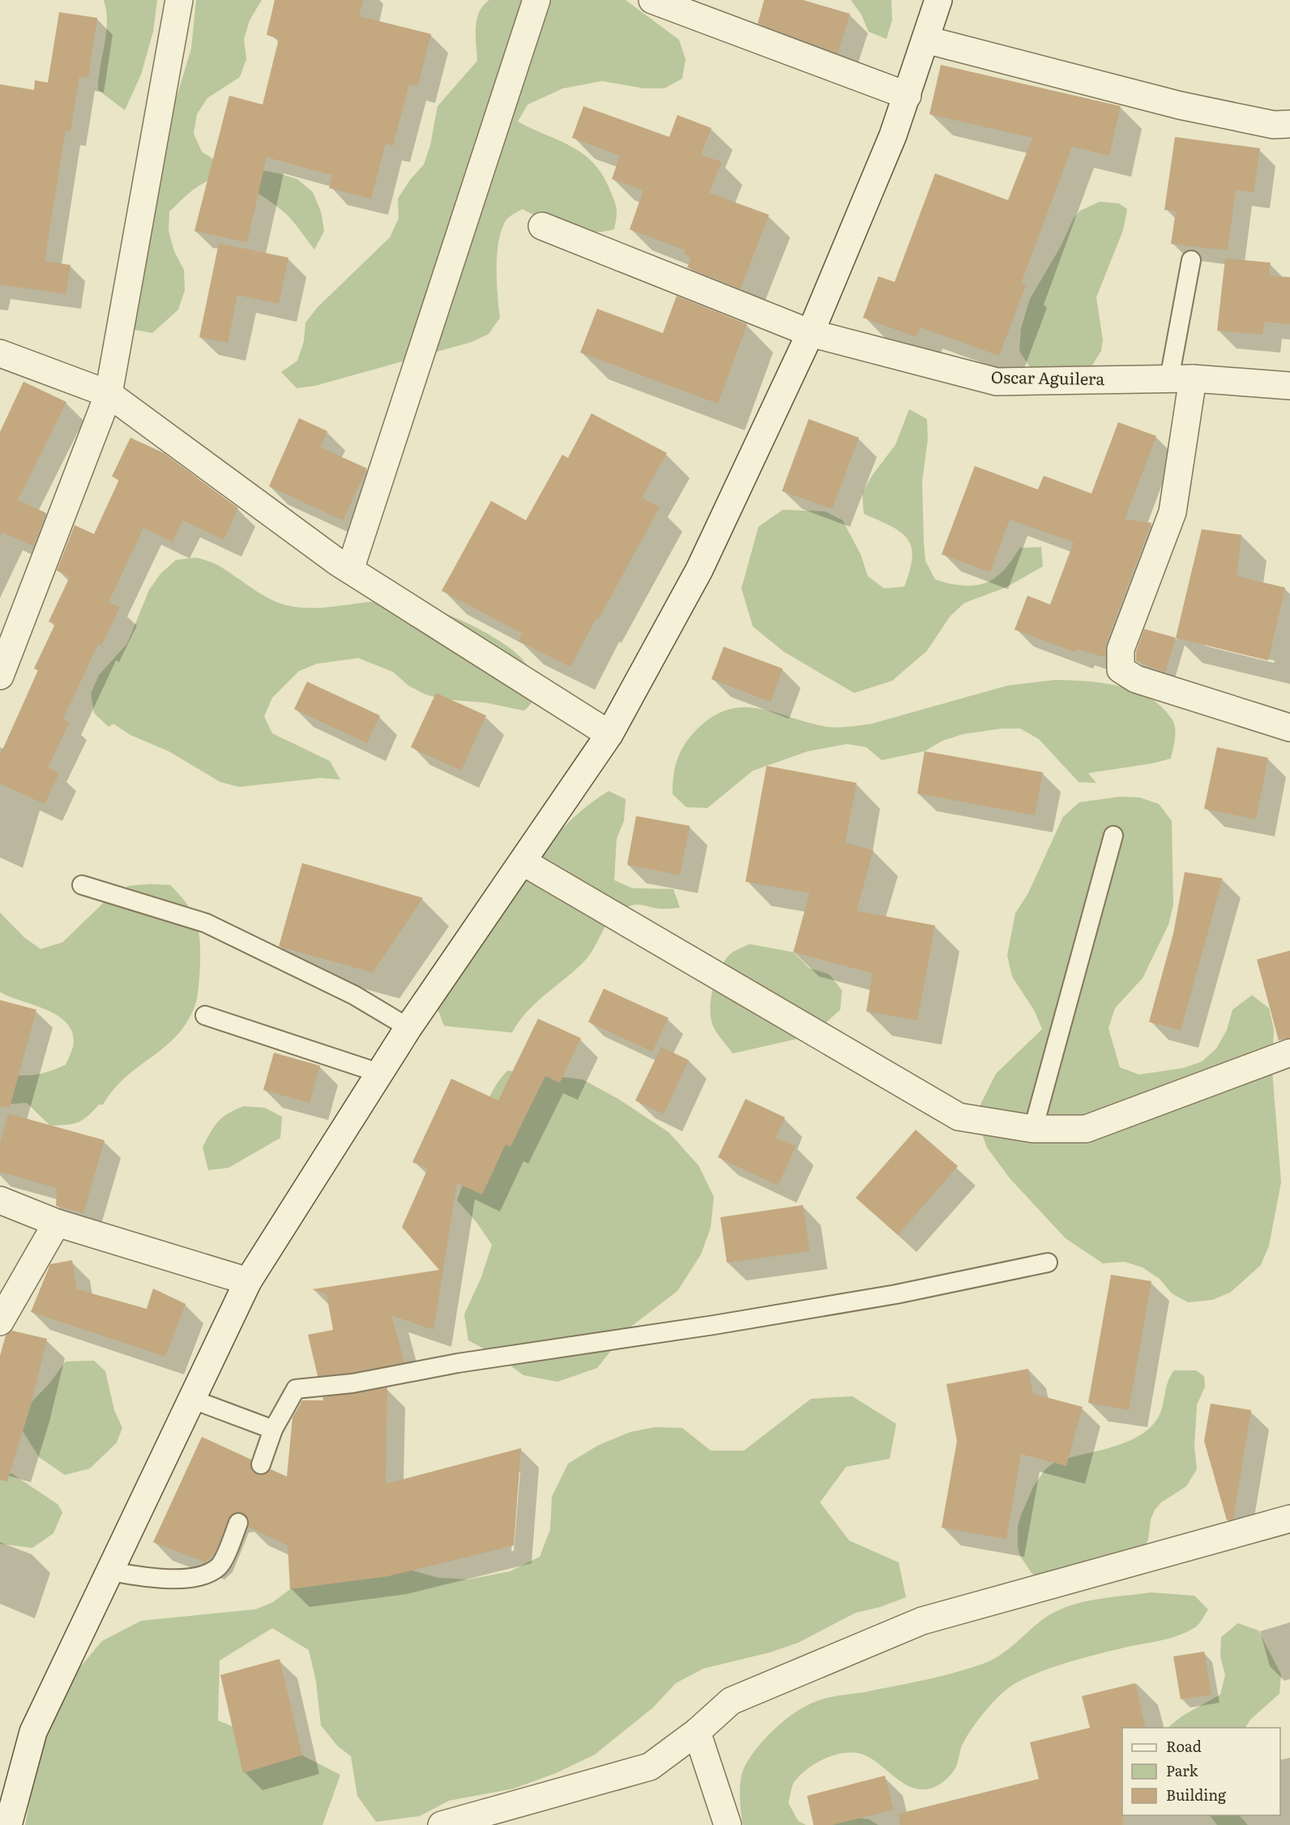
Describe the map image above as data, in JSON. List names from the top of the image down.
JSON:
{
  "streets": {
    "street": ["Oscar Aguilera"]
  },
  "legend": ["Road", "Park", "Building"]
}
